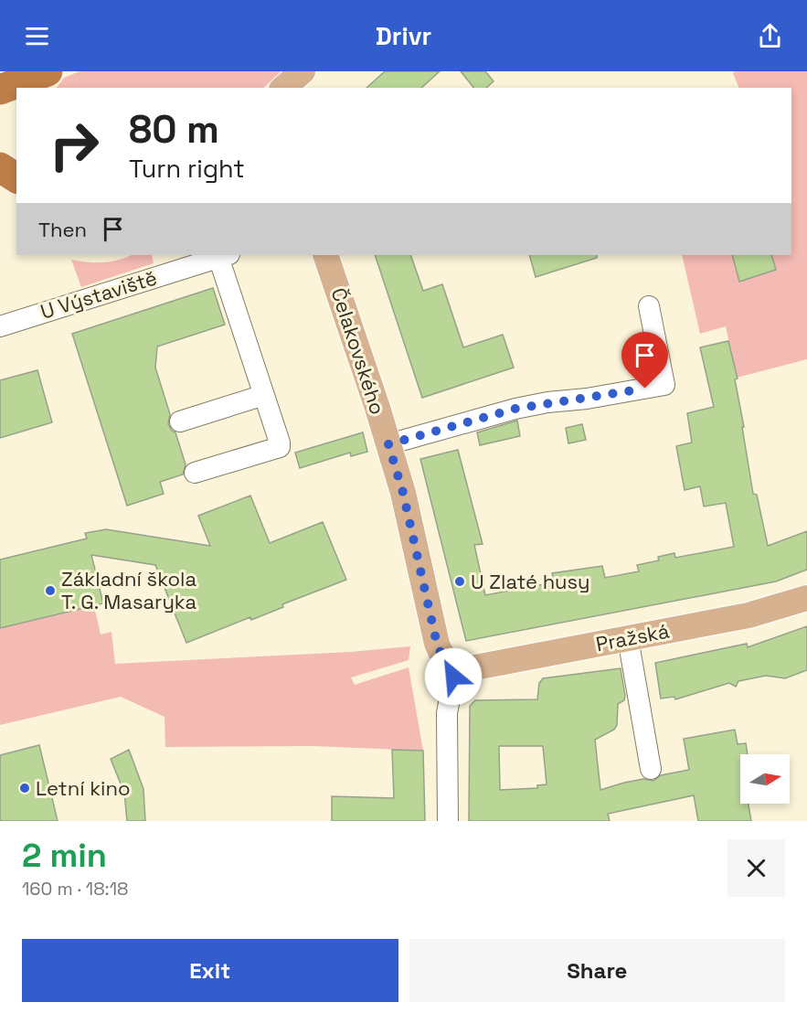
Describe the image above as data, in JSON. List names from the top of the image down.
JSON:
{
  "streets": {
    "main road": ["Čelakovského", "Pražská"],
    "street": ["U Výstaviště"]
  },
  "crossings": [
    ["Čelakovského", "Pražská"]
  ],
  "places": ["U Zlaté husy", "Základní škola T. G. Masaryka", "Letní kino"],
  "north": "right",
  "page": {
    "header": "Drivr",
    "turn": ["80 m", "Turn right"],
    "then": "Then",
    "heading": ["2 min", "160 m · 18:18"],
    "buttons": ["Exit", "Share"]
  }
}
